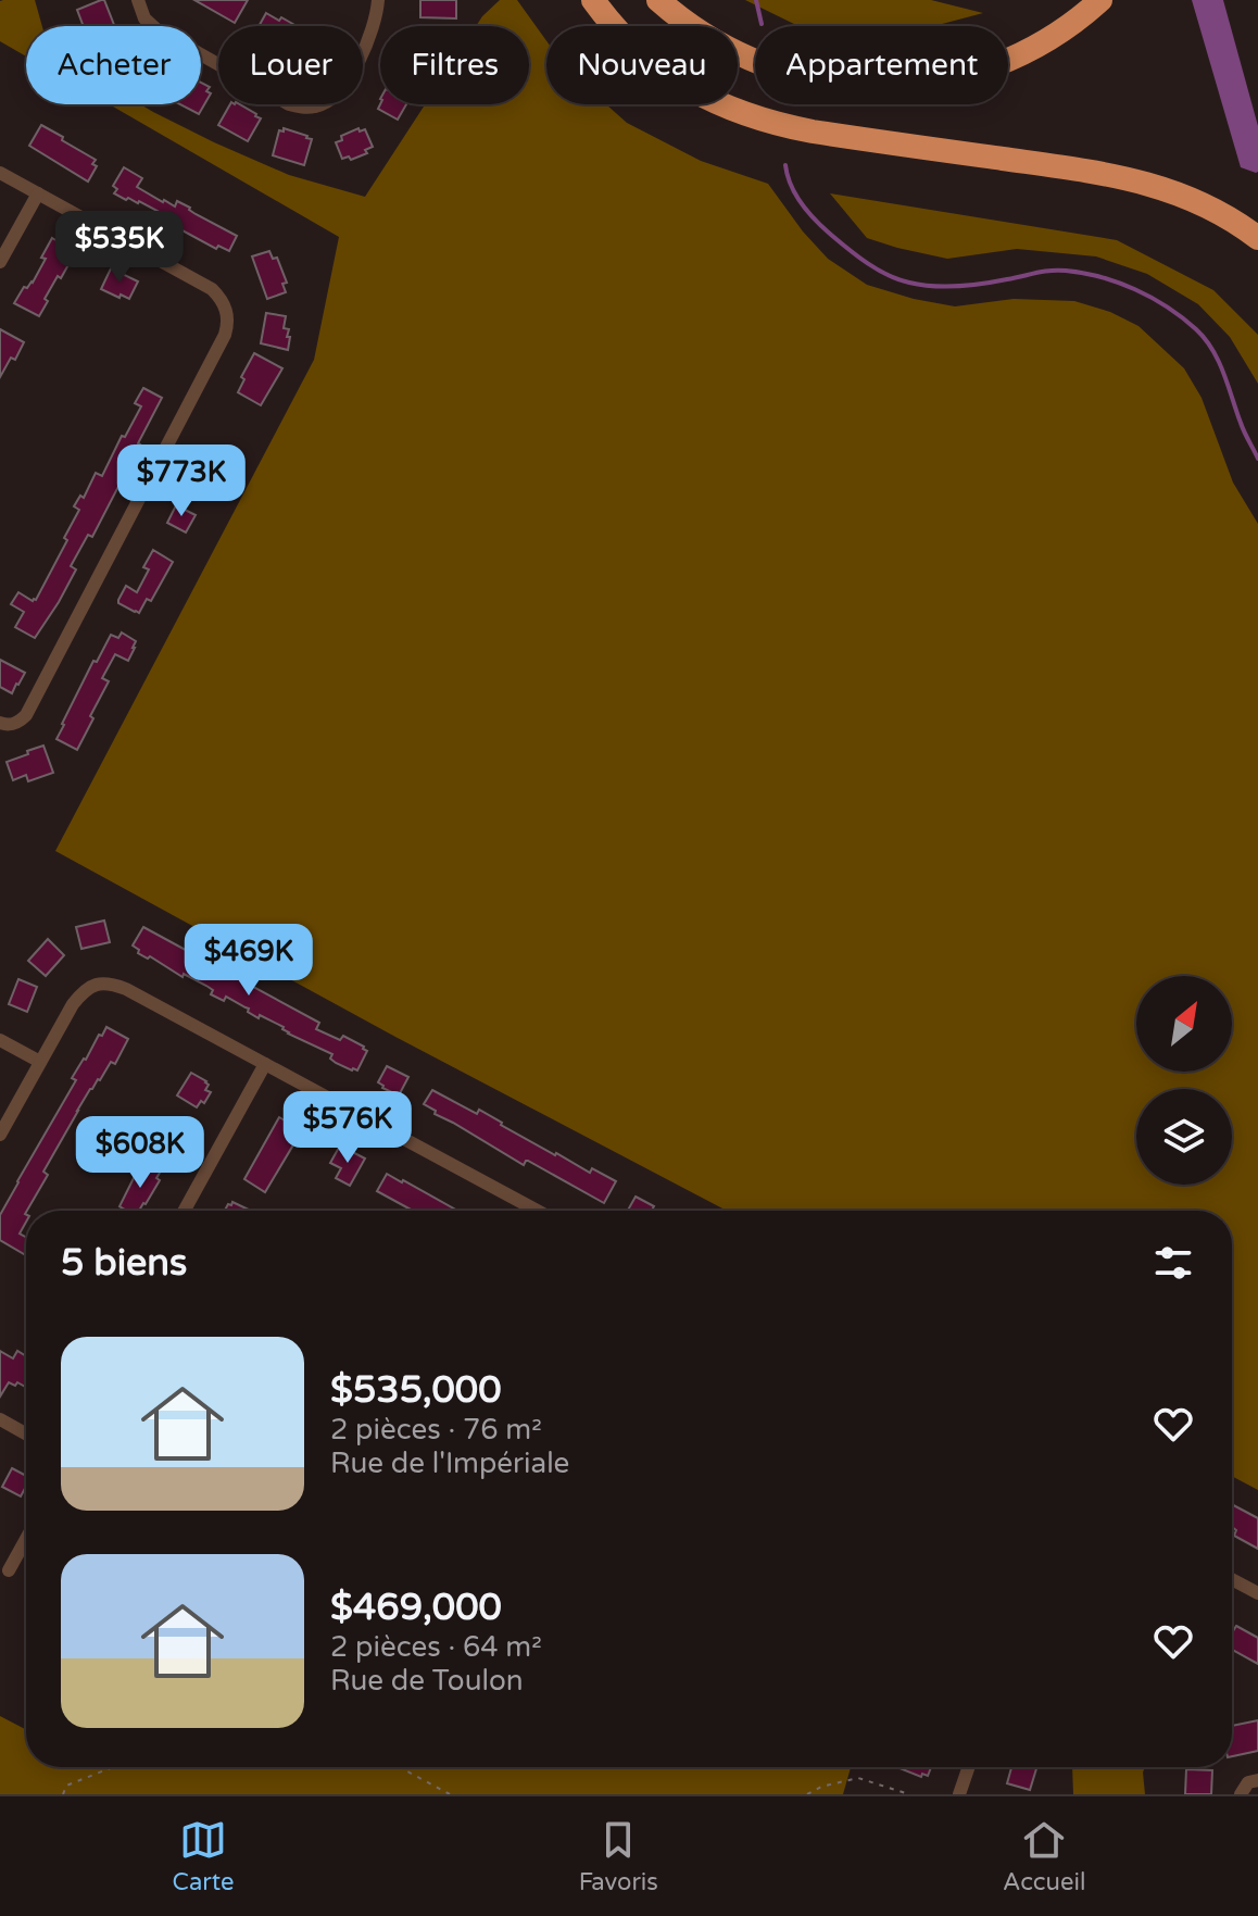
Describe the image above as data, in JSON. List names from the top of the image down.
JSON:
{
  "north": "top right",
  "page": {
    "chip": [
      "Acheter",
      "Louer",
      "Filtres",
      "Nouveau",
      "Appartement"
    ],
    "price": [
      "$535K",
      "$773K",
      "$469K",
      "$576K",
      "$608K"
    ],
    "heading": "5 biens",
    "list": [
      {
        "name": "$535,000",
        "note": "2 pièces · 76 m² · Rue de l'Impériale"
      },
      {
        "name": "$469,000",
        "note": "2 pièces · 64 m² · Rue de Toulon"
      }
    ],
    "tabs": ["Carte", "Favoris", "Accueil"]
  }
}
